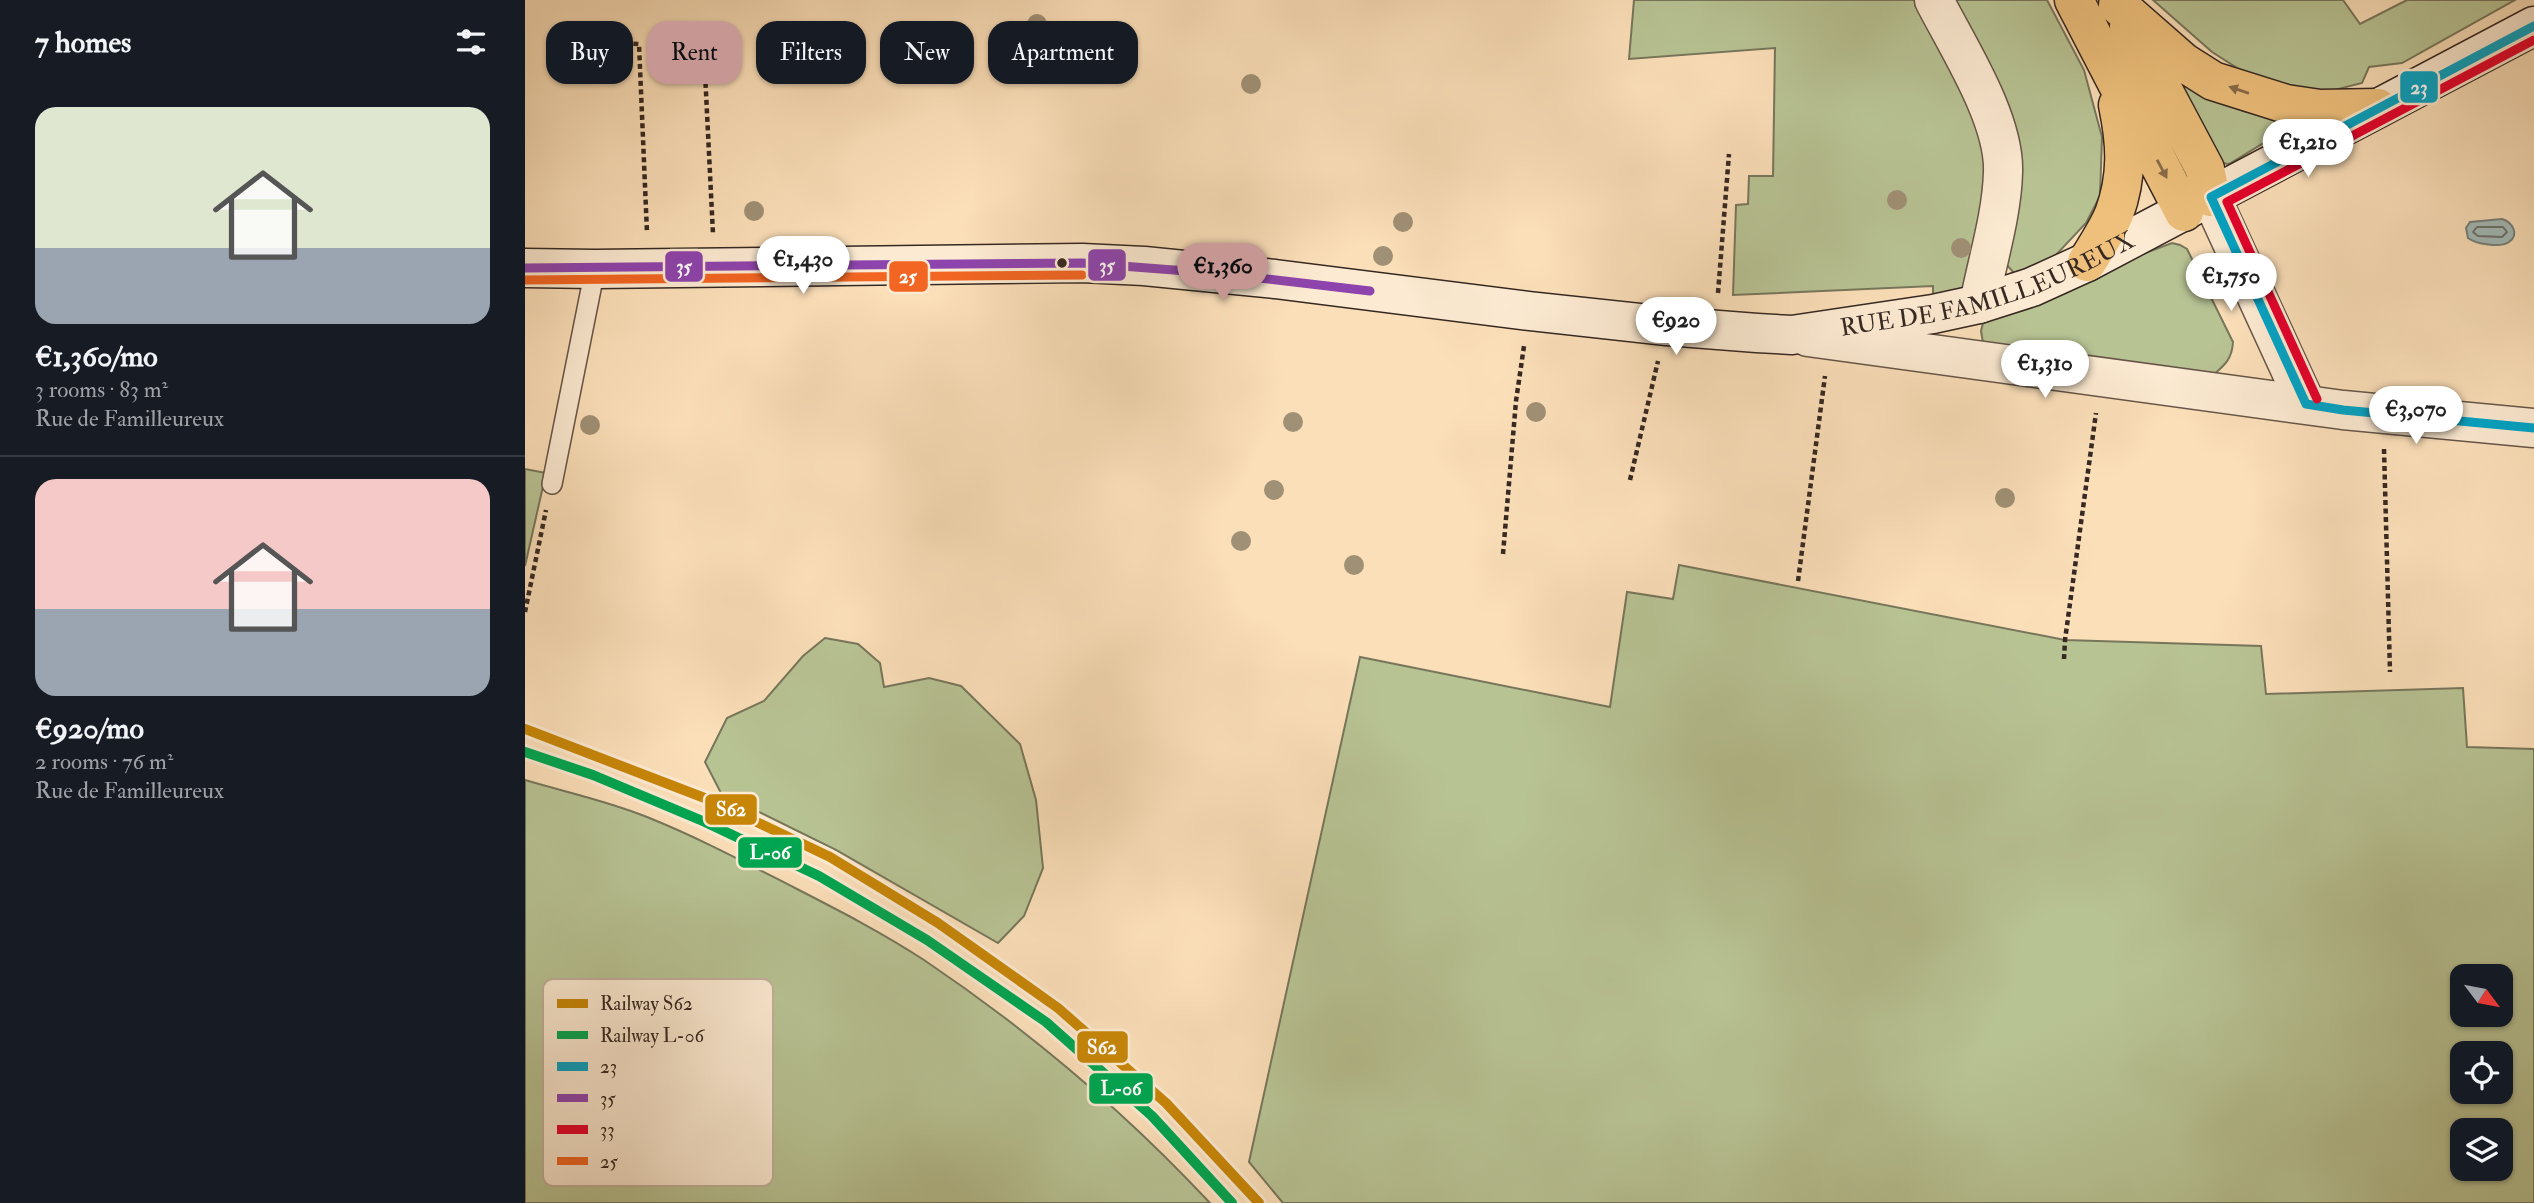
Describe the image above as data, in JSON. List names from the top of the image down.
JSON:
{
  "streets": {
    "street": ["RUE DE FAMILLEUREUX"]
  },
  "lines": [
    "transit line 23",
    "transit line 33",
    "transit line 35",
    "transit line 25",
    "rail line S62",
    "rail line L-06"
  ],
  "legend": [
    "Railway S62",
    "Railway L-06",
    "23",
    "35",
    "33",
    "25"
  ],
  "north": "bottom right",
  "page": {
    "heading": "7 homes",
    "chip": [
      "Buy",
      "Rent",
      "Filters",
      "New",
      "Apartment"
    ],
    "list": [
      {
        "name": "€1,360/mo",
        "note": "3 rooms · 83 m² · Rue de Familleureux"
      },
      {
        "name": "€920/mo",
        "note": "2 rooms · 76 m² · Rue de Familleureux"
      }
    ],
    "price": [
      "€1,210",
      "€1,430",
      "€1,360",
      "€1,750",
      "€920",
      "€1,310",
      "€3,070"
    ]
  }
}
